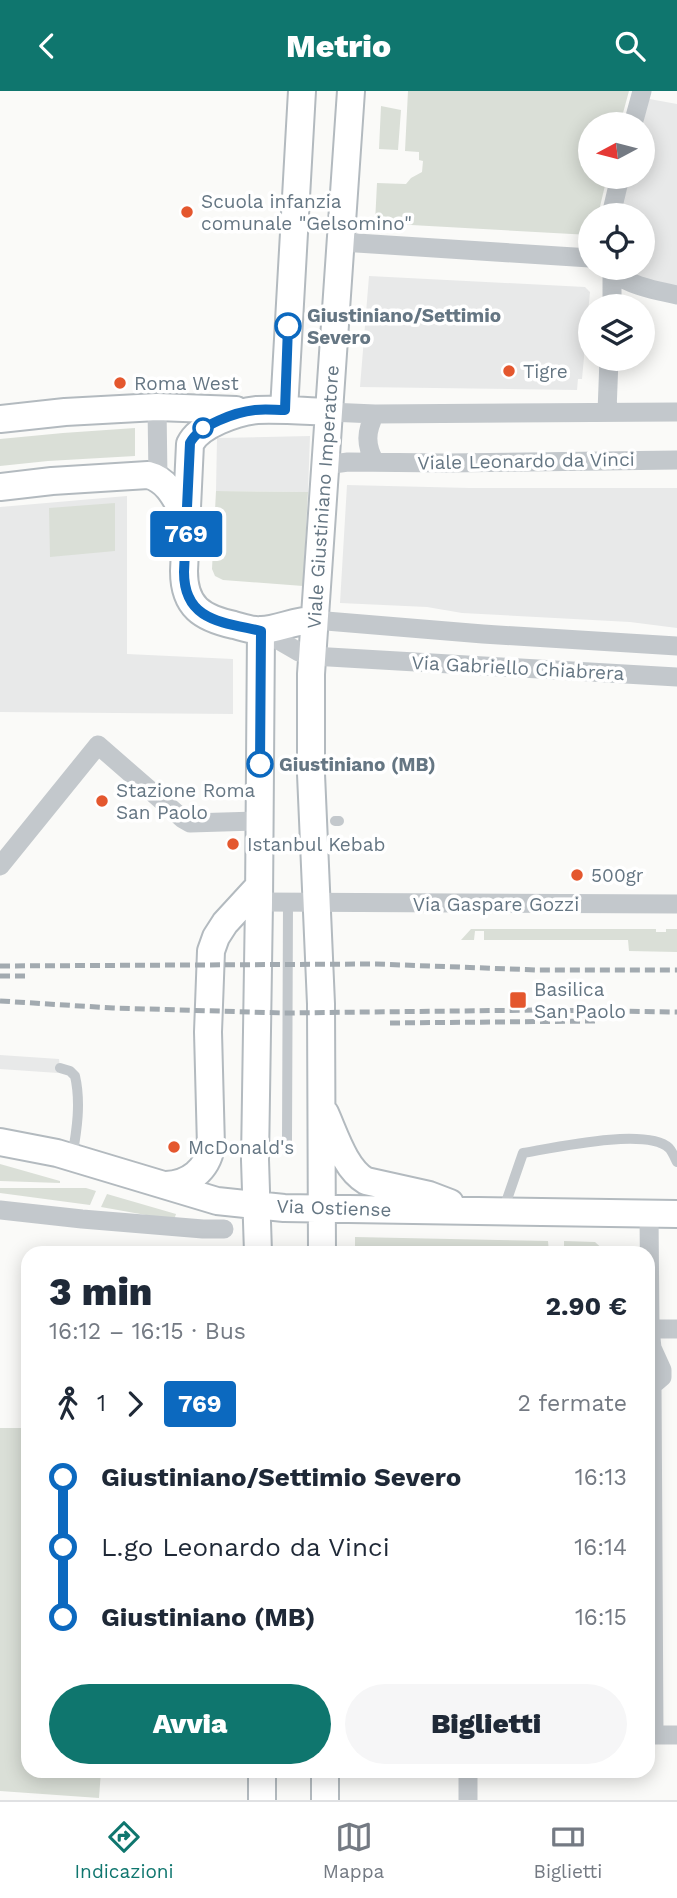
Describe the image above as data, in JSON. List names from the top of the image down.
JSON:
{
  "streets": {
    "street": [
      "Viale Leonardo da Vinci",
      "Viale Giustiniano Imperatore",
      "Via Gabriello Chiabrera",
      "Via Gaspare Gozzi",
      "Via Ostiense"
    ]
  },
  "crossings": [
    ["Viale Leonardo da Vinci", "Viale Giustiniano Imperatore"],
    ["Viale Giustiniano Imperatore", "Via Gabriello Chiabrera"],
    ["Viale Giustiniano Imperatore", "Via Gaspare Gozzi"],
    ["Viale Giustiniano Imperatore", "Via Ostiense"]
  ],
  "places": {
    "other": [
      "Scuola infanzia comunale \"Gelsomino\"",
      "Giustiniano/Settimio Severo",
      "Tigre",
      "Roma West",
      "Giustiniano (MB)",
      "Stazione Roma San Paolo",
      "Istanbul Kebab",
      "500gr",
      "McDonald's"
    ],
    "transit": ["Basilica San Paolo"]
  },
  "lines": ["bus line 769"],
  "north": "left",
  "page": {
    "header": "Metrio",
    "on_map": "769",
    "heading": ["3 min", "16:12 – 16:15 · Bus", "2.90 €"],
    "legs": ["1", "769", "2 fermate"],
    "list": [
      {
        "name": "Giustiniano/Settimio Severo",
        "value": "16:13"
      },
      {
        "name": "L.go Leonardo da Vinci",
        "value": "16:14"
      },
      {
        "name": "Giustiniano (MB)",
        "value": "16:15"
      }
    ],
    "buttons": ["Avvia", "Biglietti"],
    "tabs": ["Indicazioni", "Mappa", "Biglietti"]
  }
}
